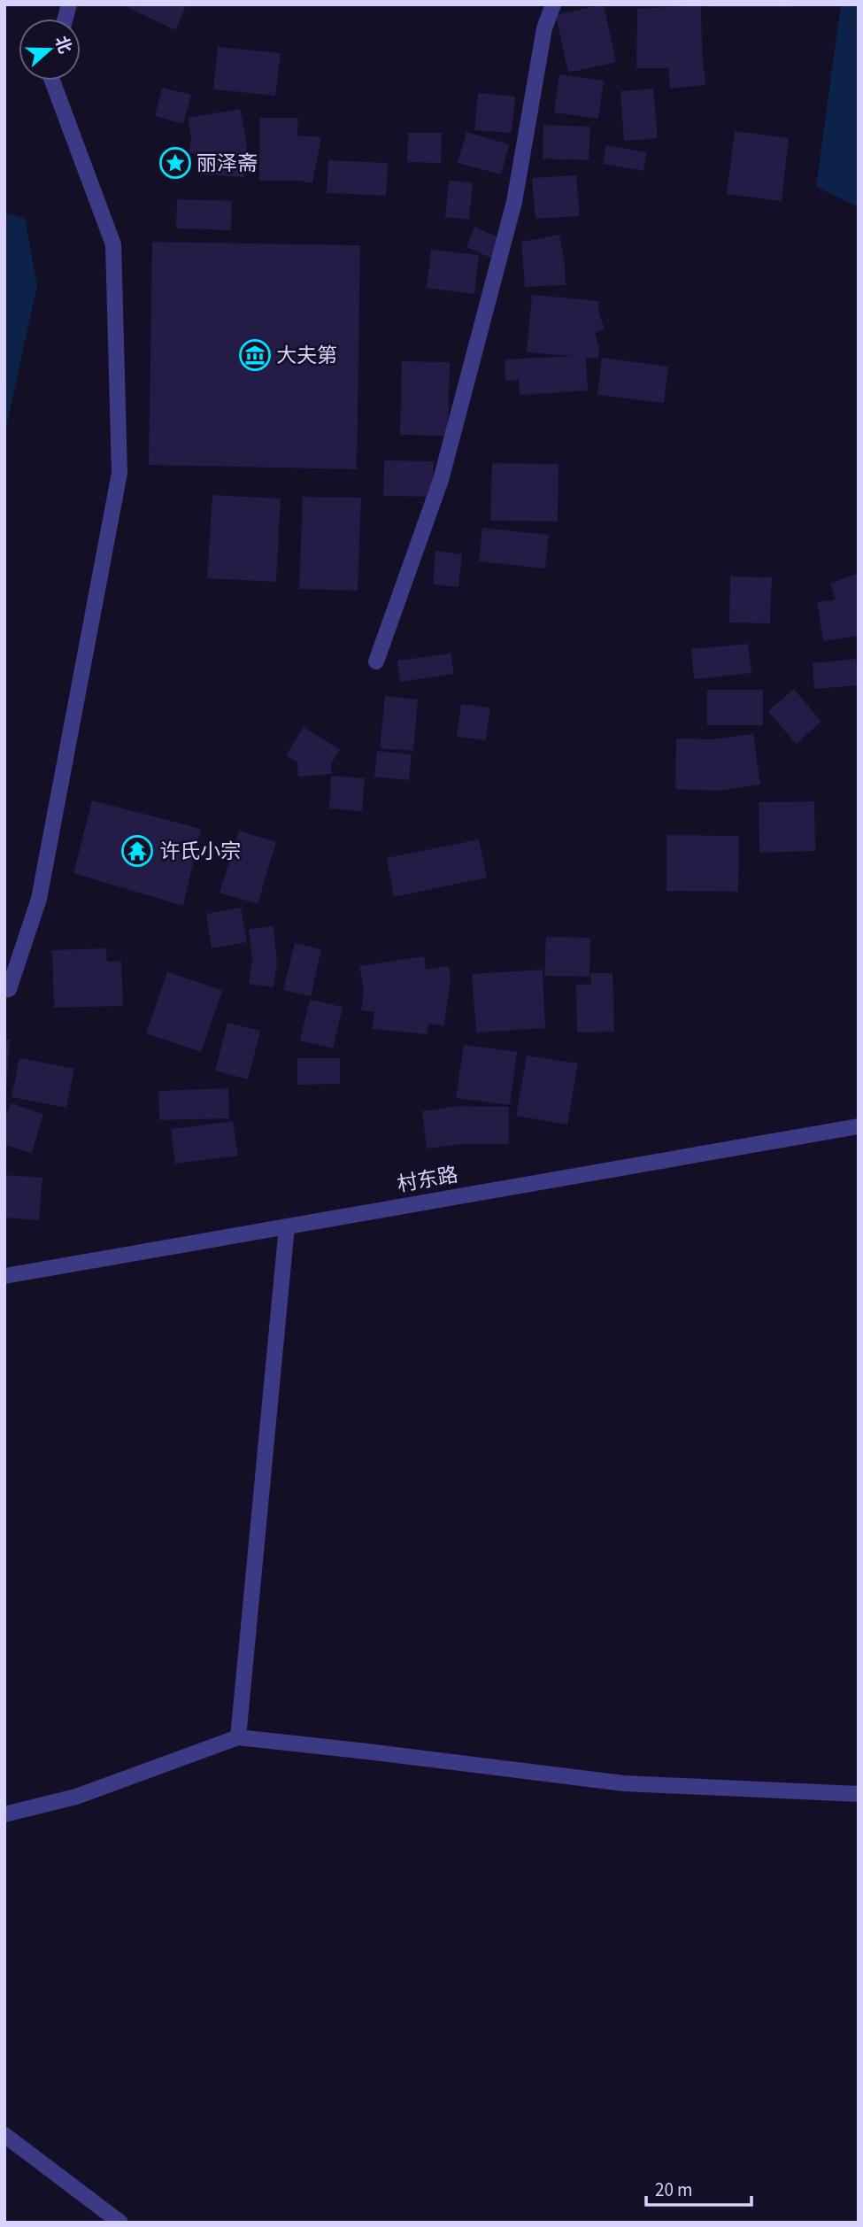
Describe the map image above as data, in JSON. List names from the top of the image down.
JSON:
{
  "streets": {
    "street": ["村东路"]
  },
  "places": {
    "place": ["丽泽斋"],
    "museum": ["大夫第"],
    "temple": ["许氏小宗"]
  },
  "scale_bar": "20 m",
  "north": "right"
}
